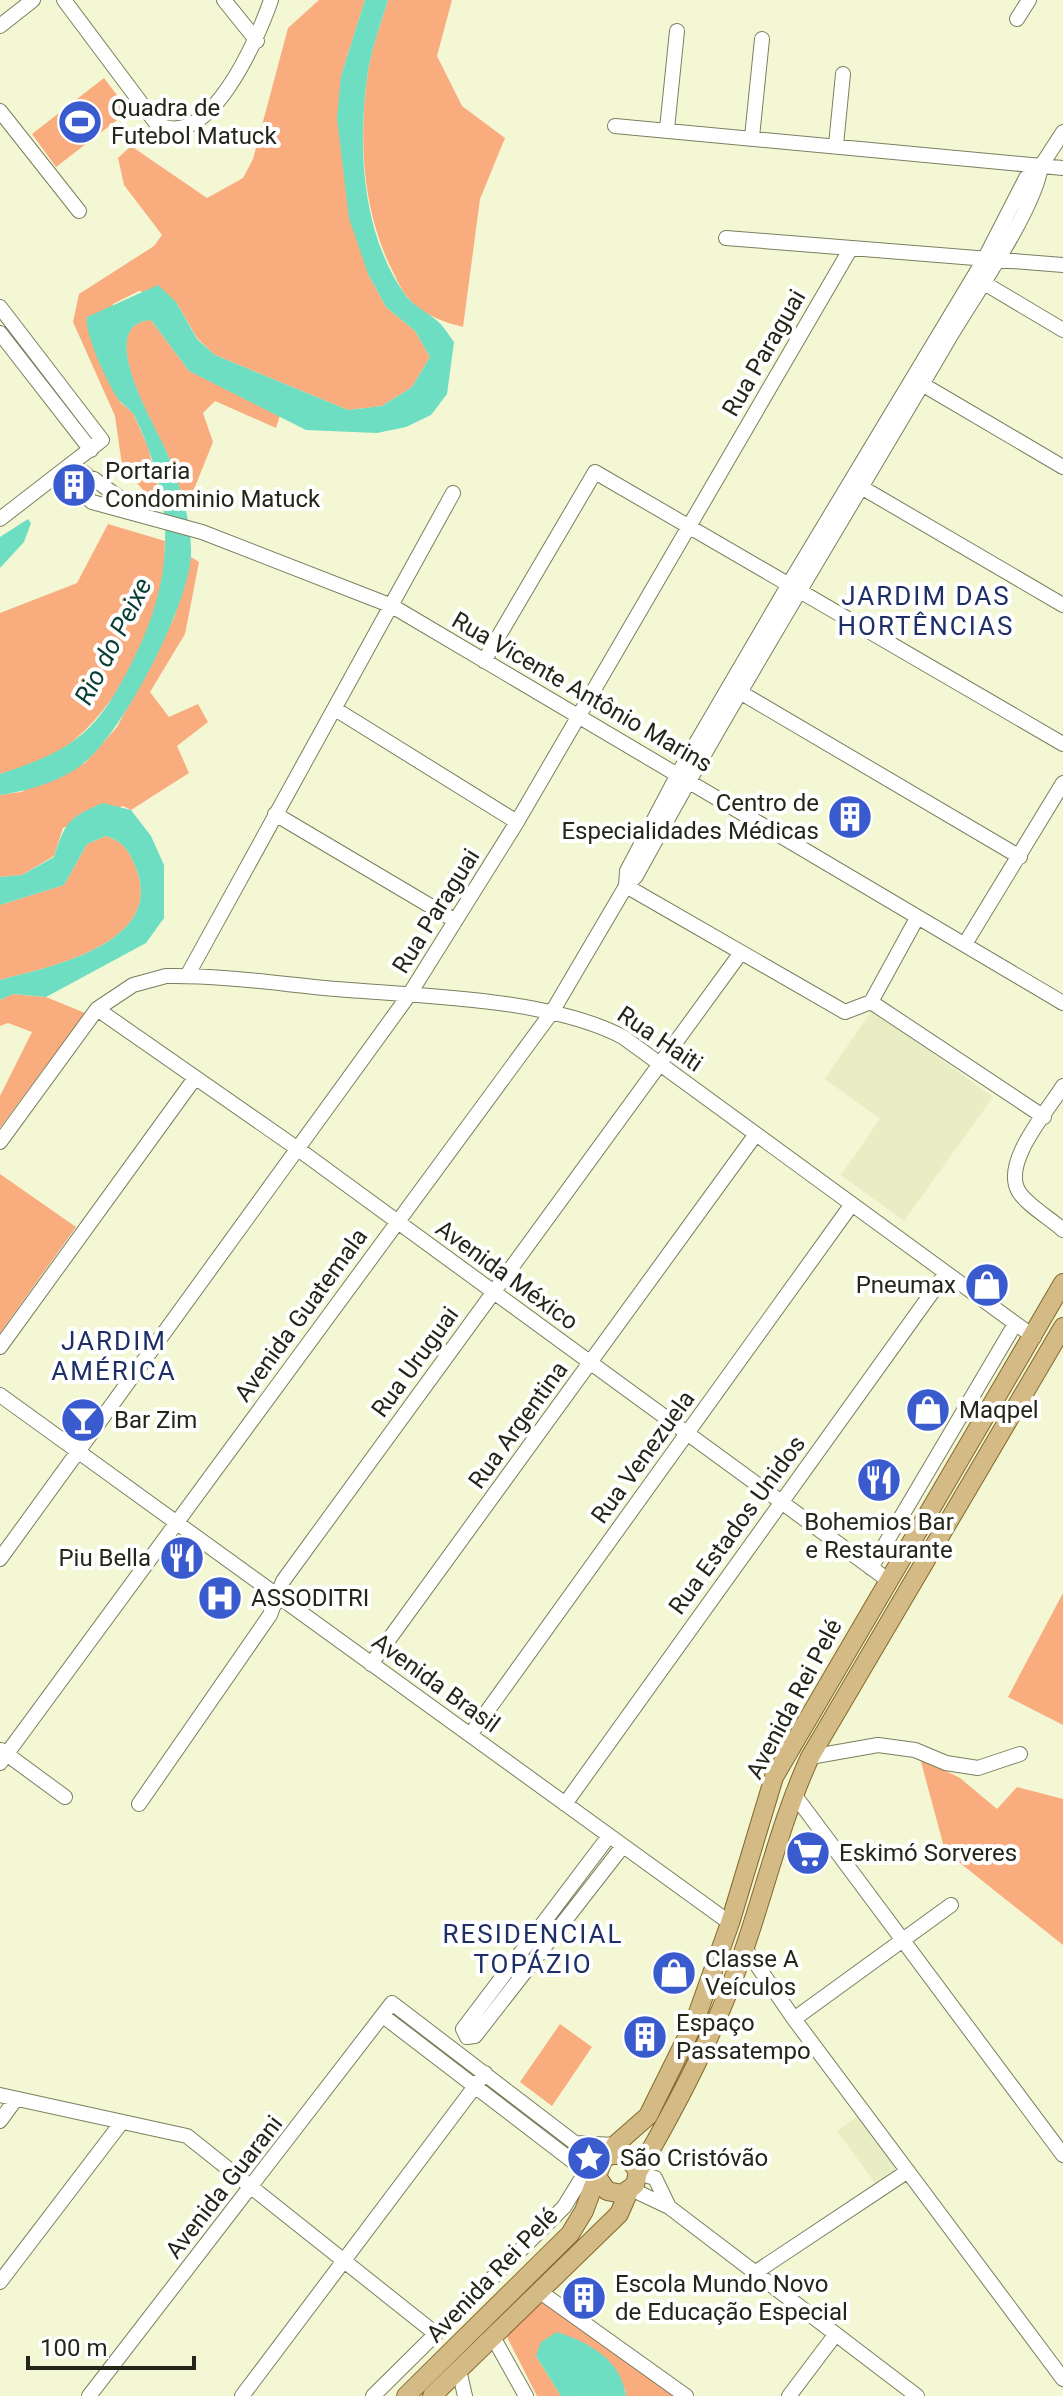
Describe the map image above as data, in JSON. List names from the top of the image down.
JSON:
{
  "streets": {
    "main road": ["Avenida Rei Pelé"],
    "street": [
      "Rua Paraguai",
      "Rua Vicente Antônio Marins",
      "Rua Haiti",
      "Avenida México",
      "Avenida Guatemala",
      "Rua Uruguai",
      "Rua Argentina",
      "Rua Venezuela",
      "Rua Estados Unidos",
      "Avenida Brasil",
      "Avenida Guarani"
    ]
  },
  "crossings": [
    ["Rua Paraguai", "Rua Vicente Antônio Marins"],
    ["Rua Paraguai", "Rua Haiti"],
    ["Rua Paraguai", "Avenida México"],
    ["Rua Paraguai", "Avenida Brasil"],
    ["Rua Vicente Antônio Marins", "Avenida Guatemala"],
    ["Rua Haiti", "Avenida México"],
    ["Rua Haiti", "Avenida Guatemala"],
    ["Rua Haiti", "Rua Uruguai"],
    ["Rua Haiti", "Rua Argentina"],
    ["Rua Haiti", "Rua Venezuela"],
    ["Rua Haiti", "Rua Estados Unidos"],
    ["Rua Haiti", "Avenida Rei Pelé"],
    ["Avenida México", "Avenida Guatemala"],
    ["Avenida México", "Rua Uruguai"],
    ["Avenida México", "Rua Argentina"],
    ["Avenida México", "Rua Venezuela"],
    ["Avenida México", "Rua Estados Unidos"],
    ["Avenida México", "Avenida Rei Pelé"],
    ["Avenida Guatemala", "Avenida Brasil"],
    ["Rua Uruguai", "Avenida Brasil"],
    ["Rua Argentina", "Avenida Brasil"],
    ["Rua Venezuela", "Avenida Brasil"],
    ["Rua Estados Unidos", "Avenida Brasil"],
    ["Avenida Brasil", "Avenida Rei Pelé"]
  ],
  "districts": ["JARDIM DAS HORTÊNCIAS", "JARDIM AMÉRICA", "RESIDENCIAL TOPÁZIO"],
  "water": ["Rio do Peixe"],
  "places": {
    "sports": ["Quadra de Futebol Matuck"],
    "building": [
      "Portaria Condominio Matuck",
      "Centro de Especialidades Médicas",
      "Espaço Passatempo",
      "Escola Mundo Novo de Educação Especial"
    ],
    "shop": ["Pneumax", "Maqpel", "Classe A Veículos"],
    "bar": ["Bar Zim"],
    "restaurant": ["Bohemios Bar e Restaurante", "Piu Bella"],
    "hospital": ["ASSODITRI"],
    "supermarket": ["Eskimó Sorveres"],
    "place": ["São Cristóvão"]
  },
  "scale_bar": "100 m"
}
